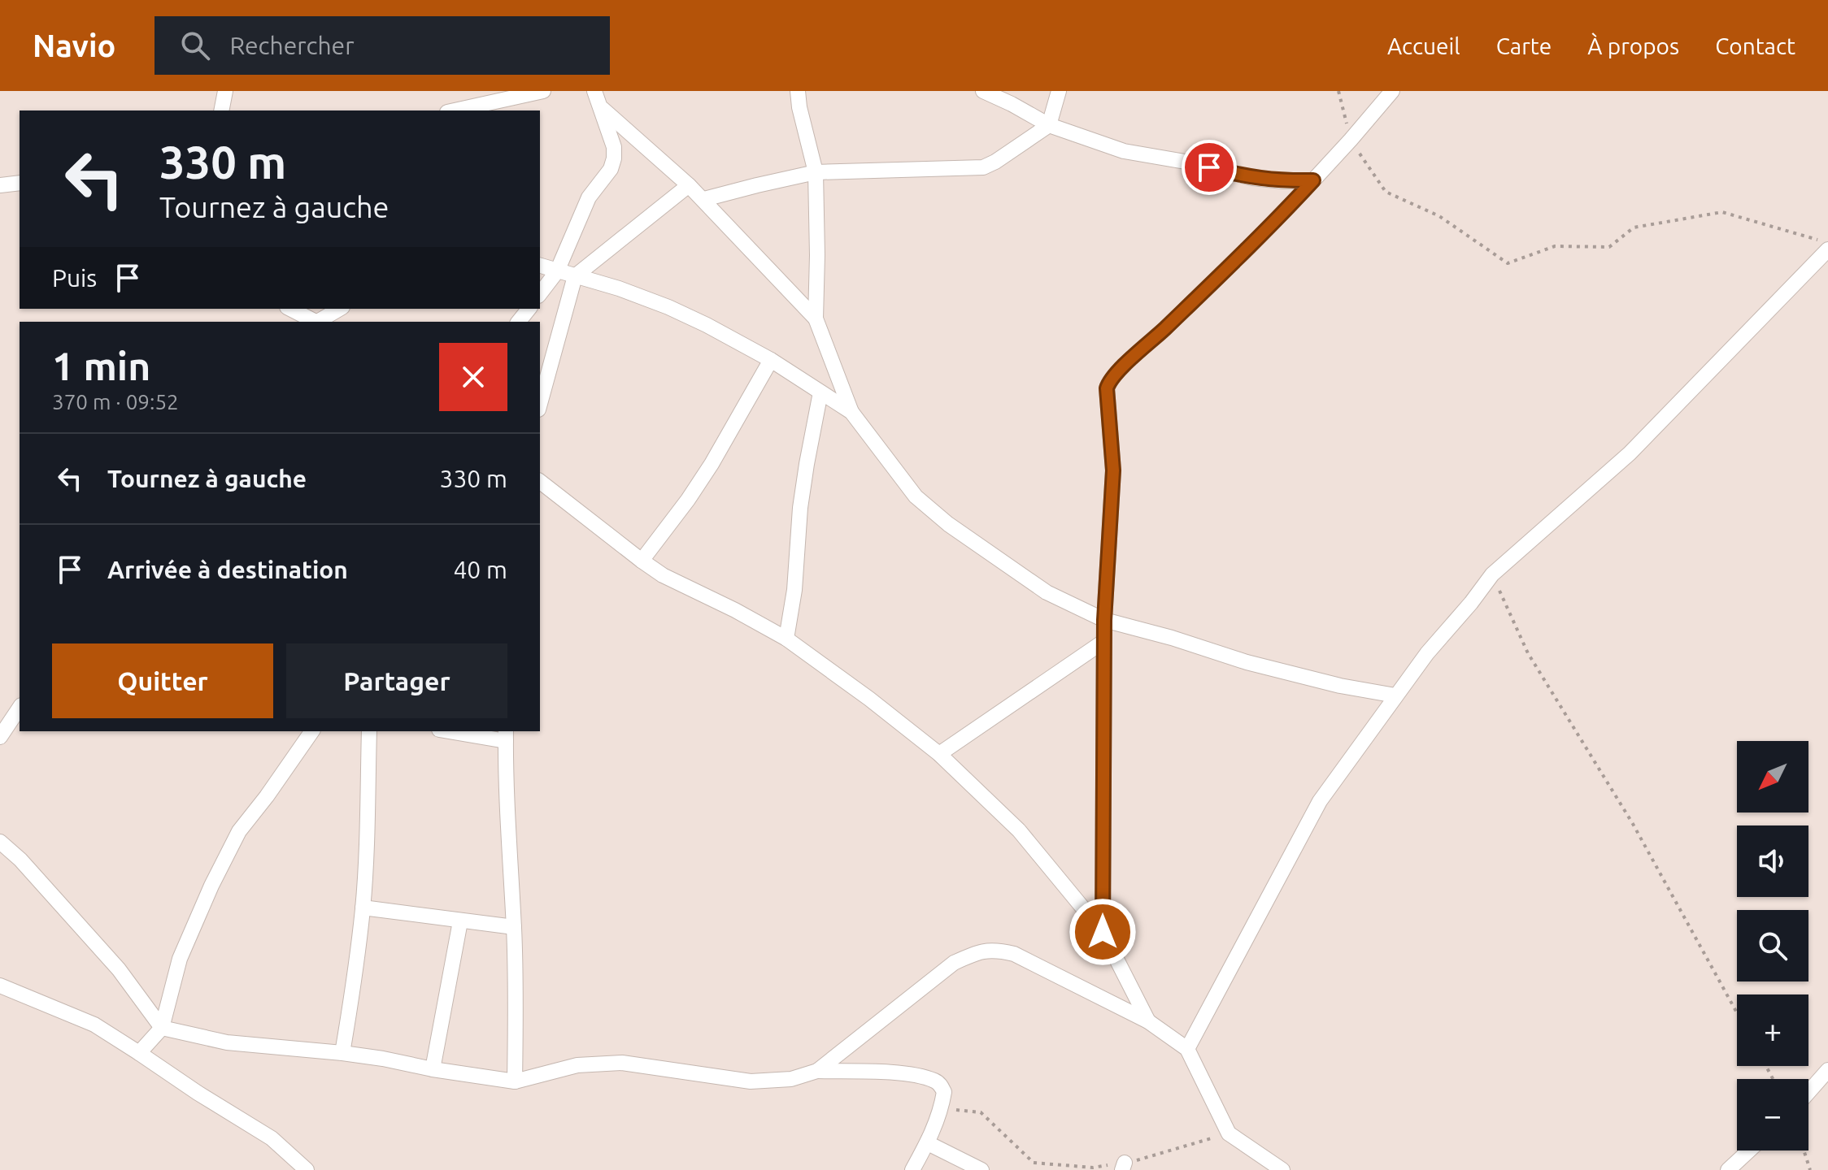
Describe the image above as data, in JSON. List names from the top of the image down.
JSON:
{
  "north": "bottom left",
  "page": {
    "header": "Navio",
    "search": "Rechercher",
    "nav": [
      "Accueil",
      "Carte",
      "À propos",
      "Contact"
    ],
    "turn": ["330 m", "Tournez à gauche"],
    "then": "Puis",
    "heading": ["1 min", "370 m · 09:52"],
    "list": [
      {
        "name": "Tournez à gauche",
        "value": "330 m"
      },
      {
        "name": "Arrivée à destination",
        "value": "40 m"
      }
    ],
    "buttons": ["Quitter", "Partager"],
    "map_buttons": ["+", "−"]
  }
}
